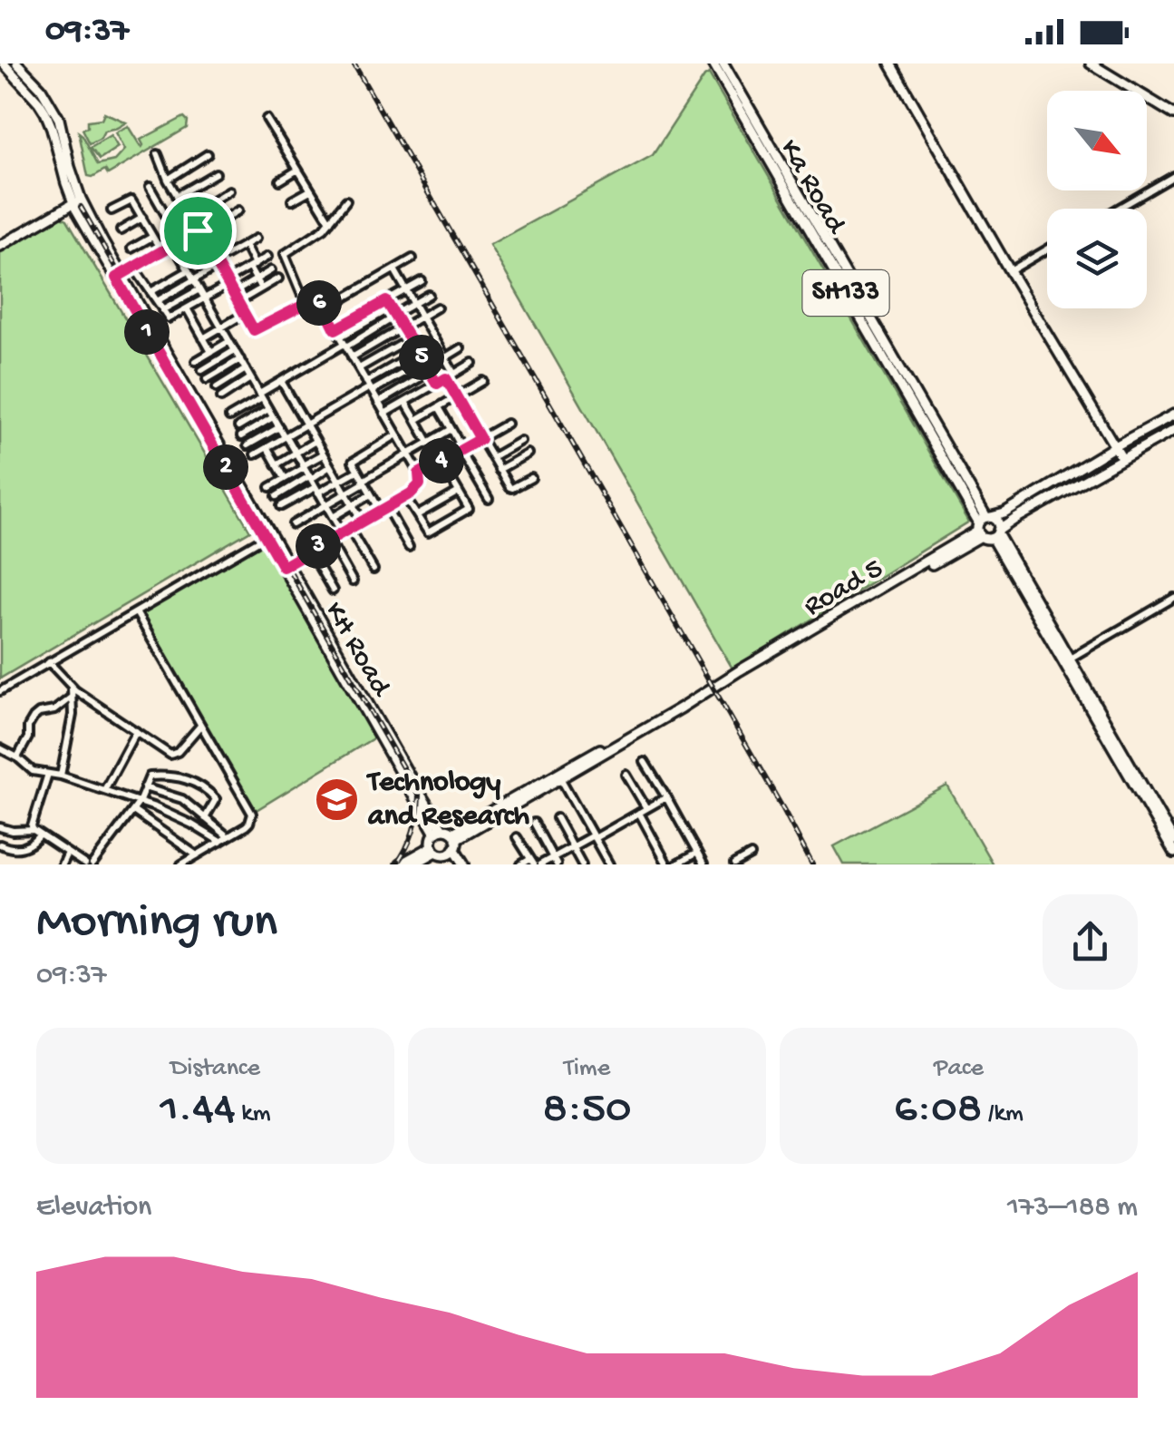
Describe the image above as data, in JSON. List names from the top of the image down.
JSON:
{
  "streets": {
    "main road": [
      "Ka Road",
      "SH133",
      "Road 5",
      "KH Road"
    ]
  },
  "crossings": [
    ["Ka Road", "SH133"],
    ["Ka Road", "Road 5"],
    ["SH133", "Road 5"]
  ],
  "places": {
    "school or university": ["Technology and Research"]
  },
  "north": "bottom right",
  "page": {
    "status": "09:37",
    "pins": [
      "6",
      "1",
      "5",
      "4",
      "2",
      "3"
    ],
    "heading": ["Morning run", "09:37"],
    "stats": [
      ["Distance", "1.44 km"],
      ["Time", "8:50"],
      ["Pace", "6:08 /km"]
    ],
    "chart": ["Elevation", "173–188 m"]
  }
}
